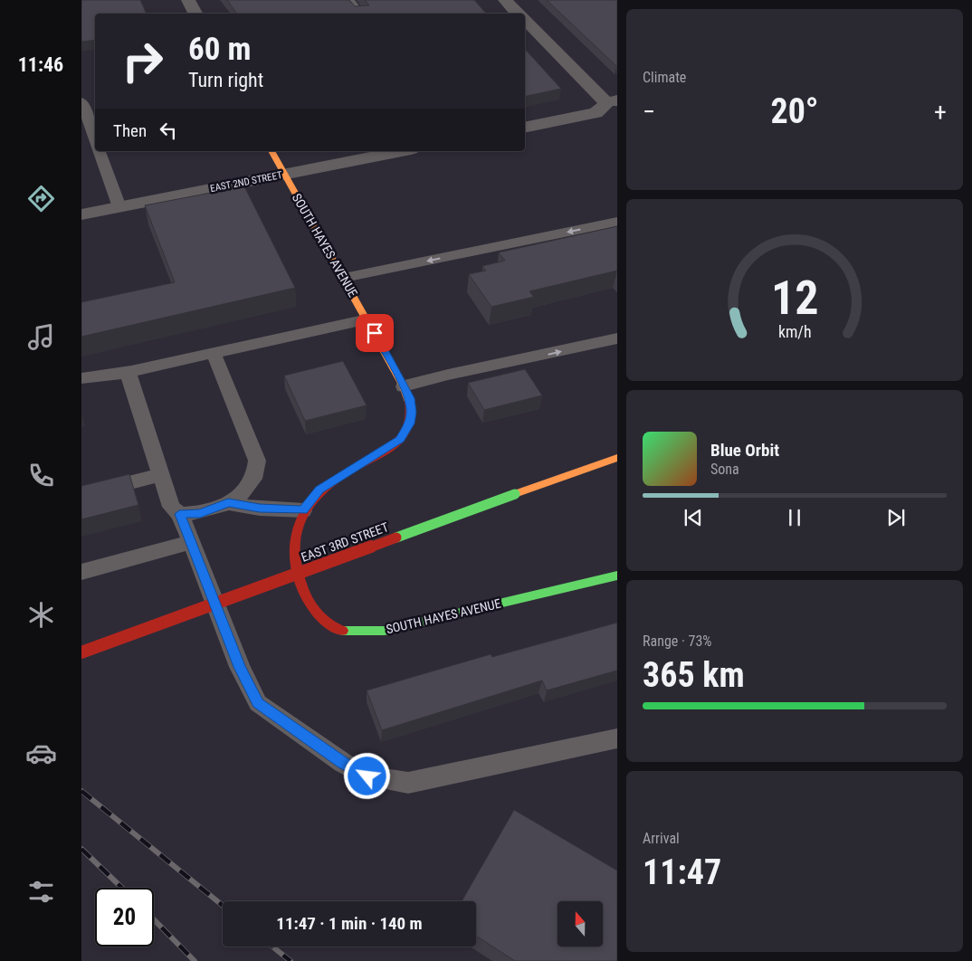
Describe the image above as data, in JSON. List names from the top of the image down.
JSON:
{
  "streets": {
    "street": ["EAST 2ND STREET", "SOUTH HAYES AVENUE", "EAST 3RD STREET"]
  },
  "crossings": [
    ["EAST 2ND STREET", "SOUTH HAYES AVENUE"]
  ],
  "north": "top",
  "page": {
    "tabs": "11:46",
    "tile": [
      "Climate",
      ["Range · 73%", "365 km"],
      ["Arrival", "11:47"]
    ],
    "turn": ["60 m", "Turn right"],
    "heat": ["−", "20°", "+"],
    "then": "Then",
    "song": ["Blue Orbit", "Sona"],
    "limit": "20",
    "trip": "11:47 · 1 min · 140 m",
    "gauge": ["12", "km/h"]
  }
}
